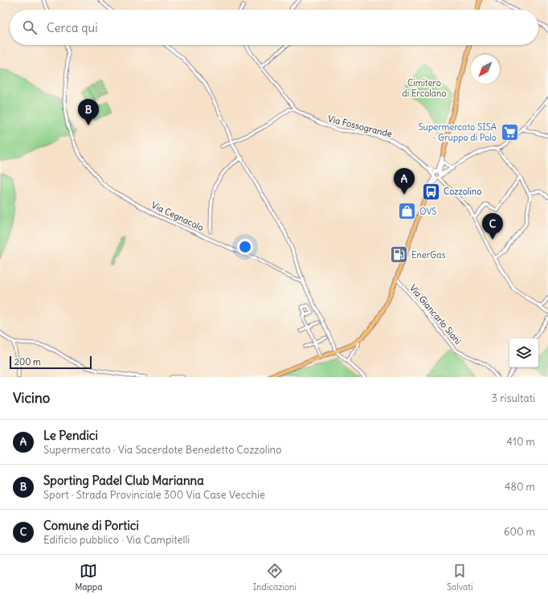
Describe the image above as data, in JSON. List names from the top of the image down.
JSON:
{
  "streets": {
    "street": ["Via Fossogrande", "Via Cegnacolo", "Via Giancarlo Siani"]
  },
  "parks": ["Cimitero di Ercolano"],
  "places": {
    "supermarket": ["Supermercato SISA - Gruppo di Polo"],
    "bus stop": ["Cozzolino"],
    "shop": ["OVS"],
    "fuel station": ["EnerGas"]
  },
  "scale_bar": "200 m",
  "north": "bottom left",
  "page": {
    "search": "Cerca qui",
    "pins": ["B", "A", "C"],
    "scale": "200 m",
    "heading": ["Vicino", "3 risultati"],
    "list": [
      {
        "mark": "A",
        "name": "Le Pendici",
        "note": "Supermercato · Via Sacerdote Benedetto Cozzolino",
        "value": "410 m"
      },
      {
        "mark": "B",
        "name": "Sporting Padel Club Marianna",
        "note": "Sport · Strada Provinciale 300 Via Case Vecchie",
        "value": "480 m"
      },
      {
        "mark": "C",
        "name": "Comune di Portici",
        "note": "Edificio pubblico · Via Campitelli",
        "value": "600 m"
      }
    ],
    "nav": ["Mappa", "Indicazioni", "Salvati"]
  }
}
